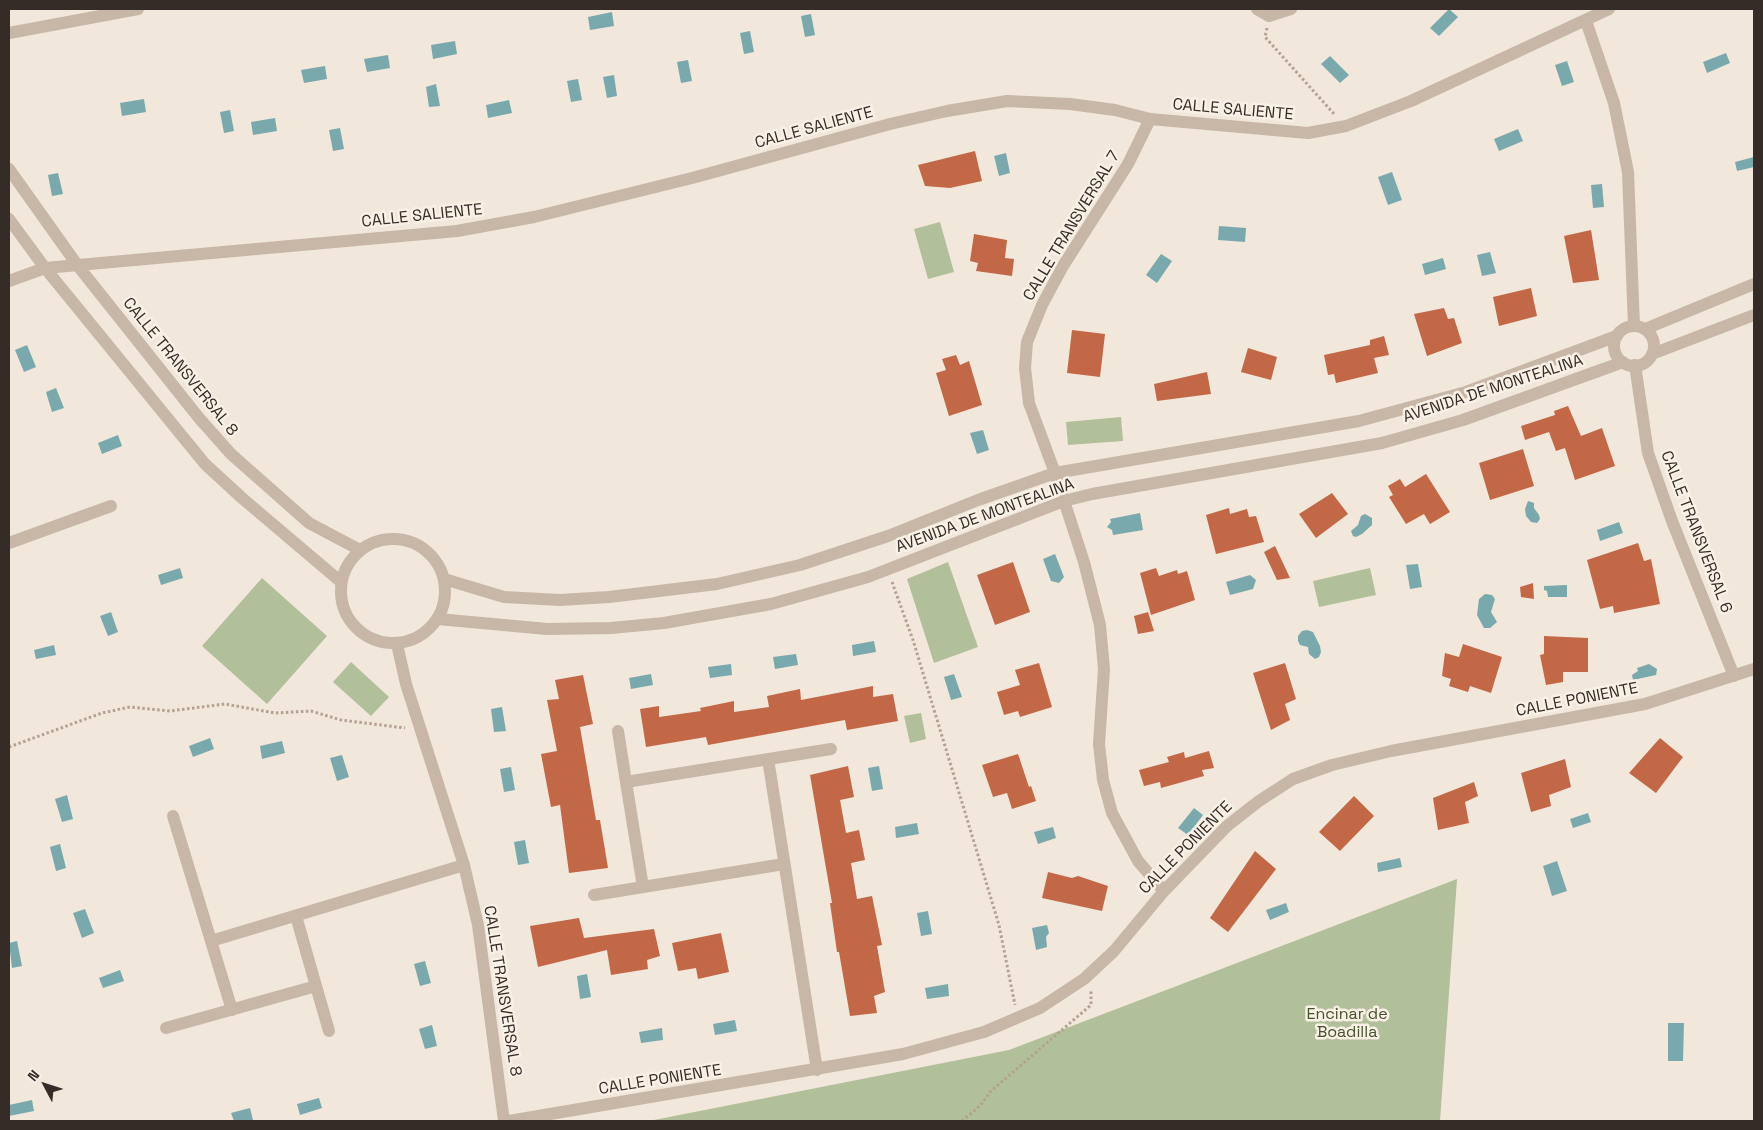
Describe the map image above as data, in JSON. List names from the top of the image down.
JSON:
{
  "streets": {
    "street": [
      "CALLE SALIENTE",
      "CALLE TRANSVERSAL 7",
      "CALLE TRANSVERSAL 8",
      "AVENIDA DE MONTEALINA",
      "CALLE TRANSVERSAL 6",
      "CALLE PONIENTE"
    ]
  },
  "crossings": [
    ["CALLE SALIENTE", "CALLE TRANSVERSAL 7"],
    ["CALLE SALIENTE", "CALLE TRANSVERSAL 8"],
    ["CALLE TRANSVERSAL 7", "AVENIDA DE MONTEALINA"],
    ["CALLE TRANSVERSAL 7", "CALLE PONIENTE"],
    ["CALLE TRANSVERSAL 8", "AVENIDA DE MONTEALINA"],
    ["AVENIDA DE MONTEALINA", "CALLE TRANSVERSAL 6"],
    ["CALLE TRANSVERSAL 6", "CALLE PONIENTE"]
  ],
  "parks": ["Encinar de Boadilla"],
  "north": "top left"
}
